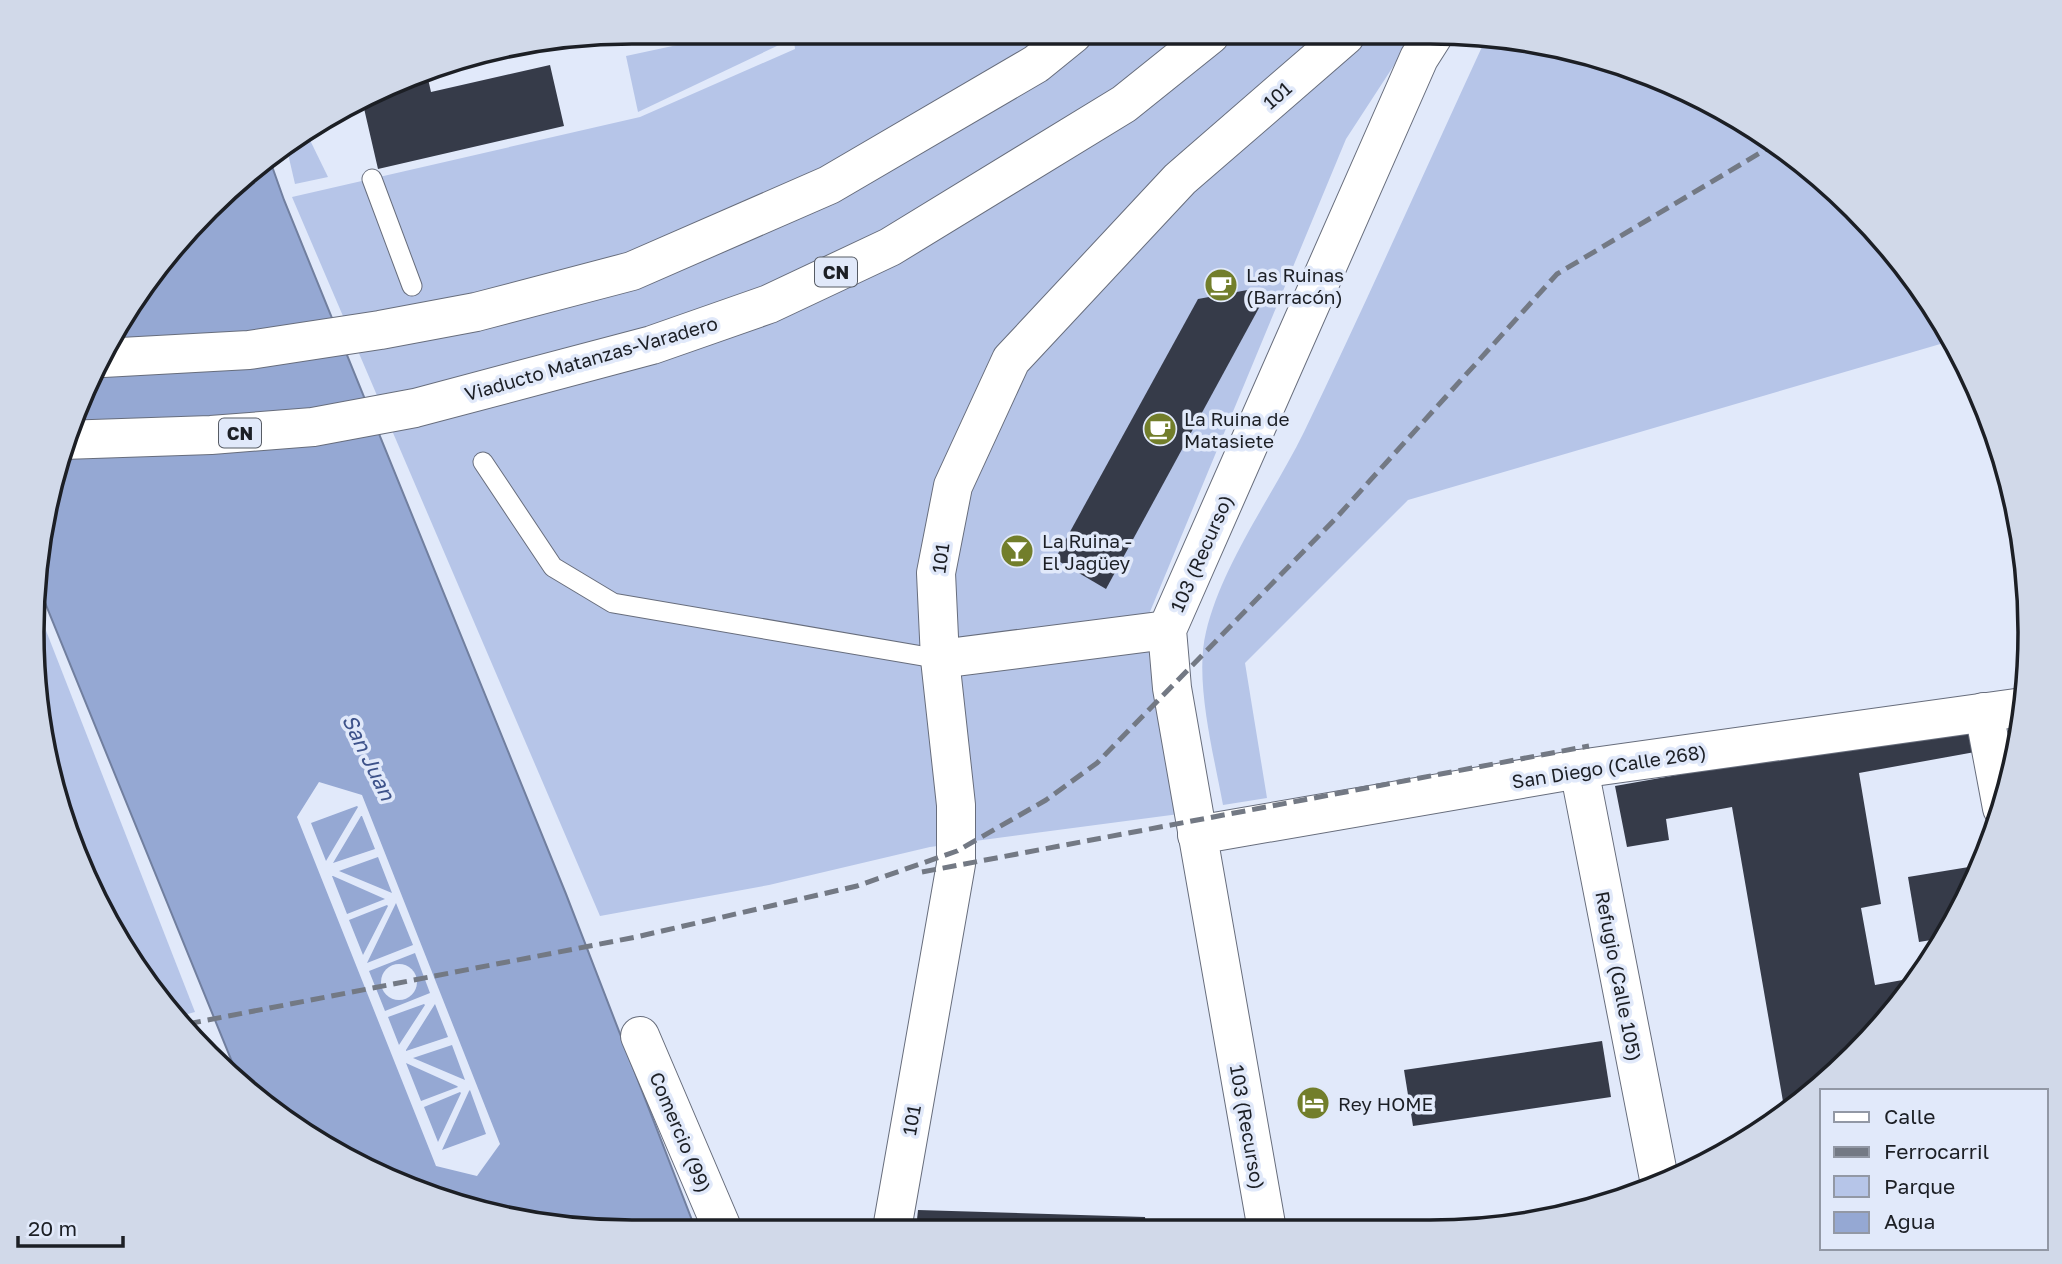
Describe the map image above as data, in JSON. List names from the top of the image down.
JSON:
{
  "streets": {
    "main road": [
      "101",
      "CN",
      "Viaducto Matanzas-Varadero",
      "103 (Recurso)",
      "San Diego (Calle 268)",
      "Refugio (Calle 105)",
      "Comercio (99)"
    ]
  },
  "crossings": [
    ["103 (Recurso)", "San Diego (Calle 268)"],
    ["San Diego (Calle 268)", "Refugio (Calle 105)"]
  ],
  "water": ["San Juan"],
  "places": {
    "cafe": ["Las Ruinas (Barracón)", "La Ruina de Matasiete"],
    "bar": ["La Ruina - El Jagüey"],
    "hotel": ["Rey HOME"]
  },
  "legend": [
    "Calle",
    "Ferrocarril",
    "Parque",
    "Agua"
  ],
  "scale_bar": "20 m"
}
